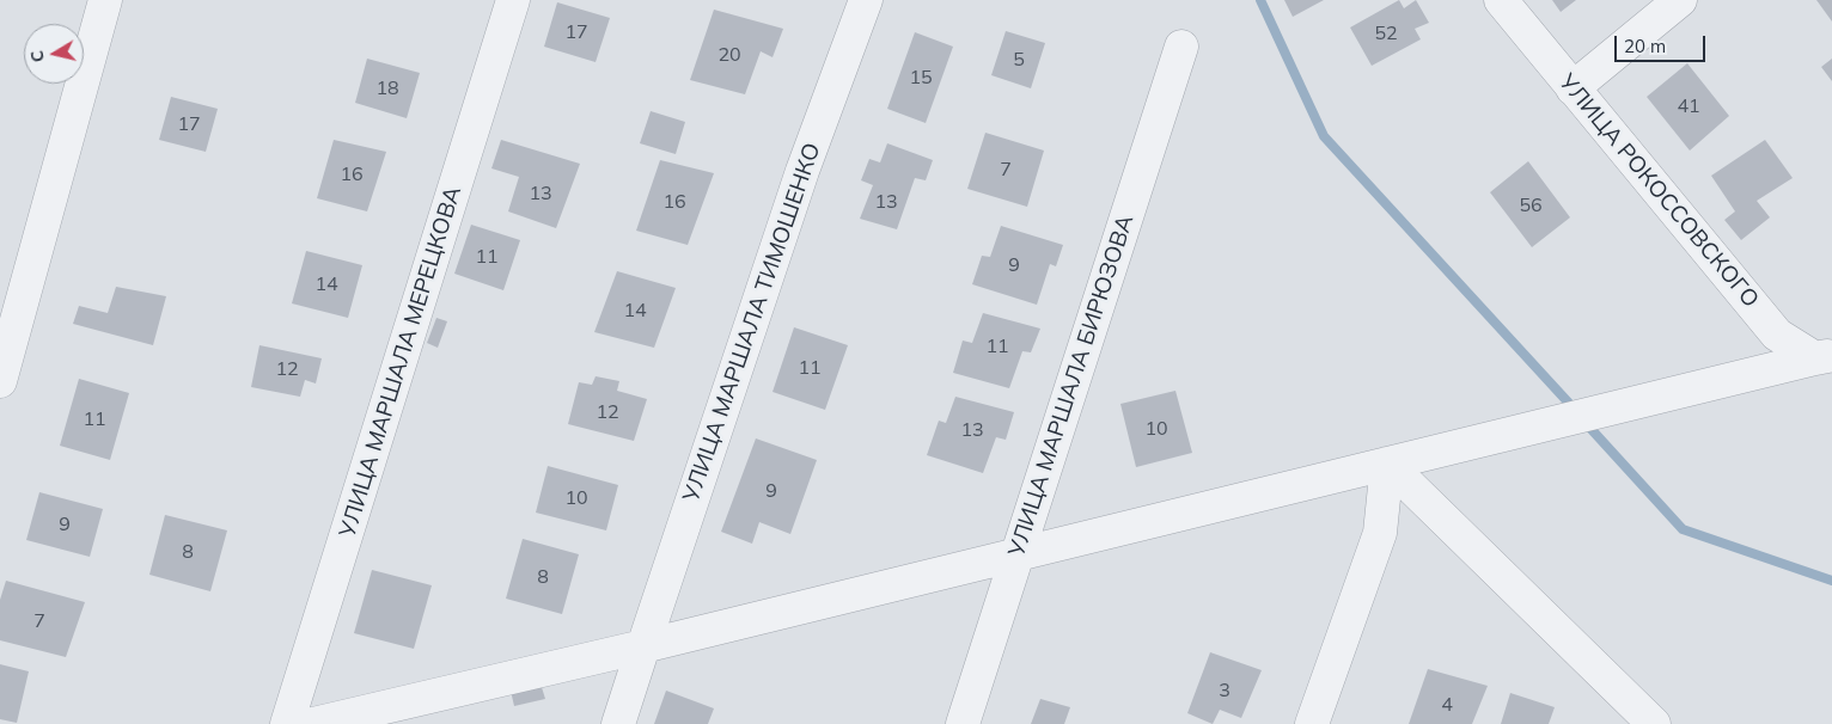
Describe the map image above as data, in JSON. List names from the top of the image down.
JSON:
{
  "streets": {
    "street": [
      "УЛИЦА РОКОССОВСКОГО",
      "УЛИЦА МАРШАЛА ТИМОШЕНКО",
      "УЛИЦА МАРШАЛА МЕРЕЦКОВА",
      "УЛИЦА МАРШАЛА БИРЮЗОВА"
    ]
  },
  "house_numbers": [
    "17",
    "52",
    "20",
    "5",
    "15",
    "18",
    "41",
    "17",
    "7",
    "16",
    "13",
    "16",
    "13",
    "56",
    "11",
    "9",
    "14",
    "14",
    "11",
    "11",
    "12",
    "12",
    "11",
    "10",
    "13",
    "9",
    "10",
    "9",
    "8",
    "8",
    "7",
    "3",
    "4"
  ],
  "scale_bar": "20 m",
  "north": "left"
}
